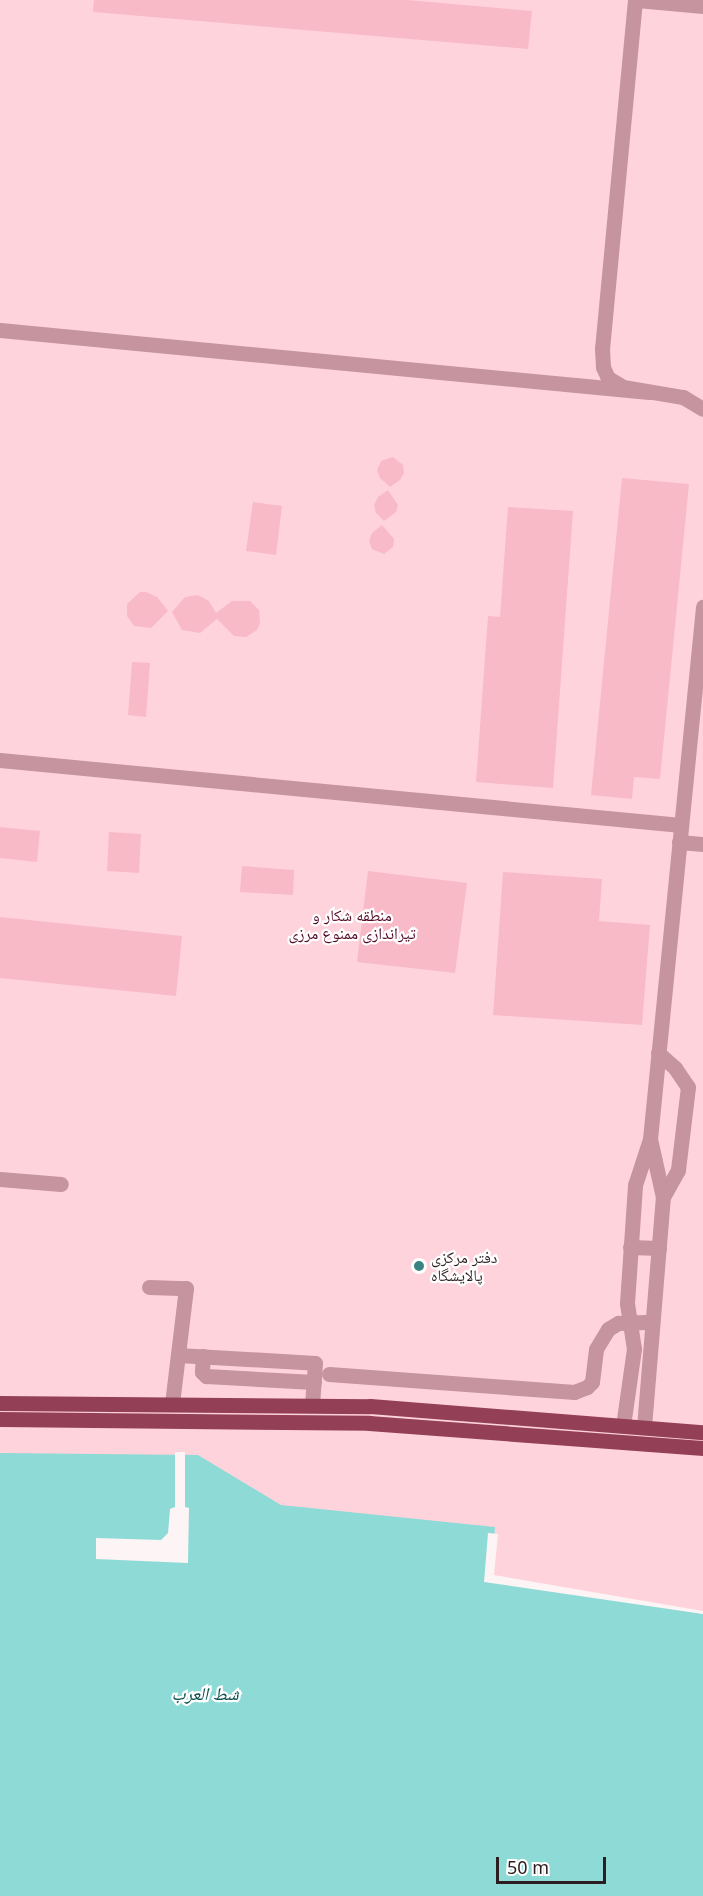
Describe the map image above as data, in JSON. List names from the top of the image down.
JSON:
{
  "water": ["شط العرب"],
  "parks": ["منطقه شکار و تیراندازی ممنوع مرزی"],
  "places": ["دفتر مرکزی پالایشگاه"],
  "scale_bar": "50 m"
}
